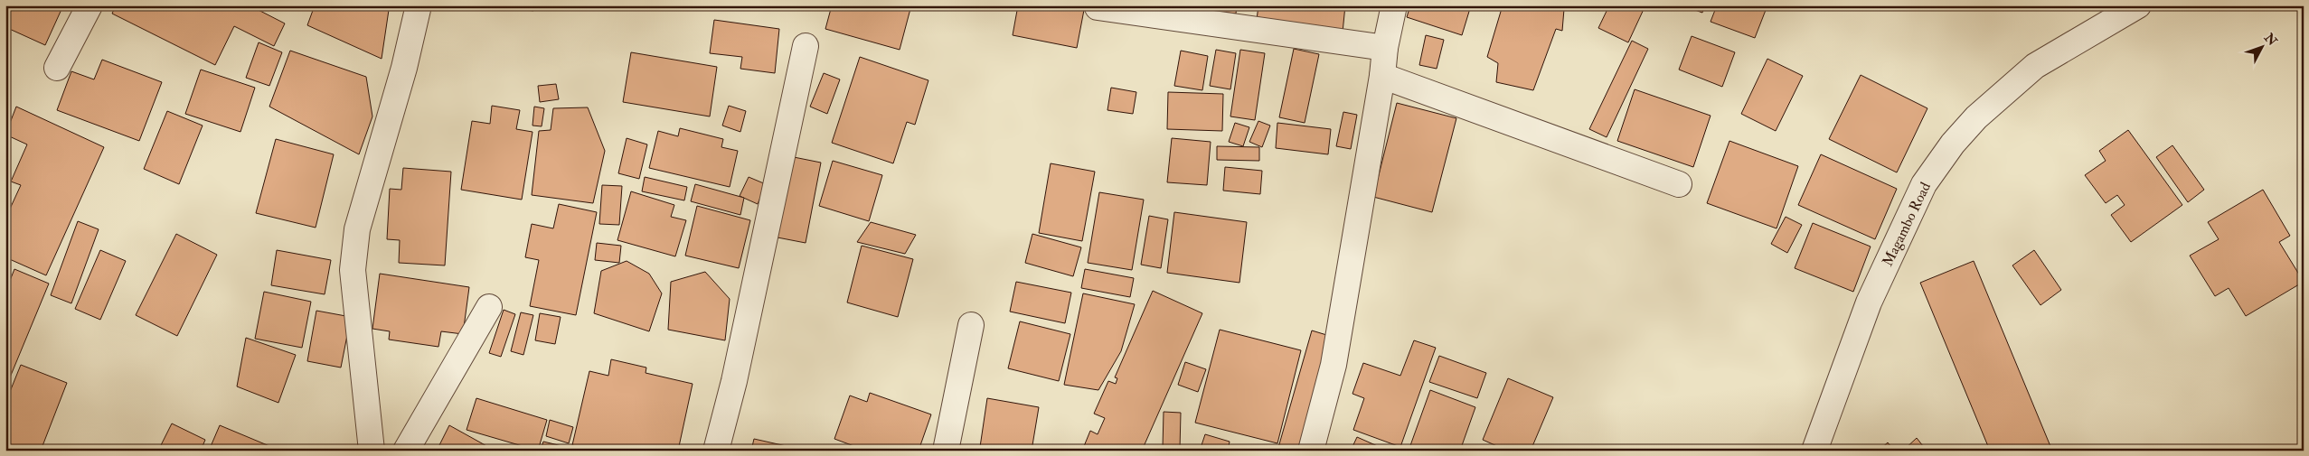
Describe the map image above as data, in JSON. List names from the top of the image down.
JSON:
{
  "streets": {
    "street": ["Magambo Road"]
  },
  "north": "top right"
}
